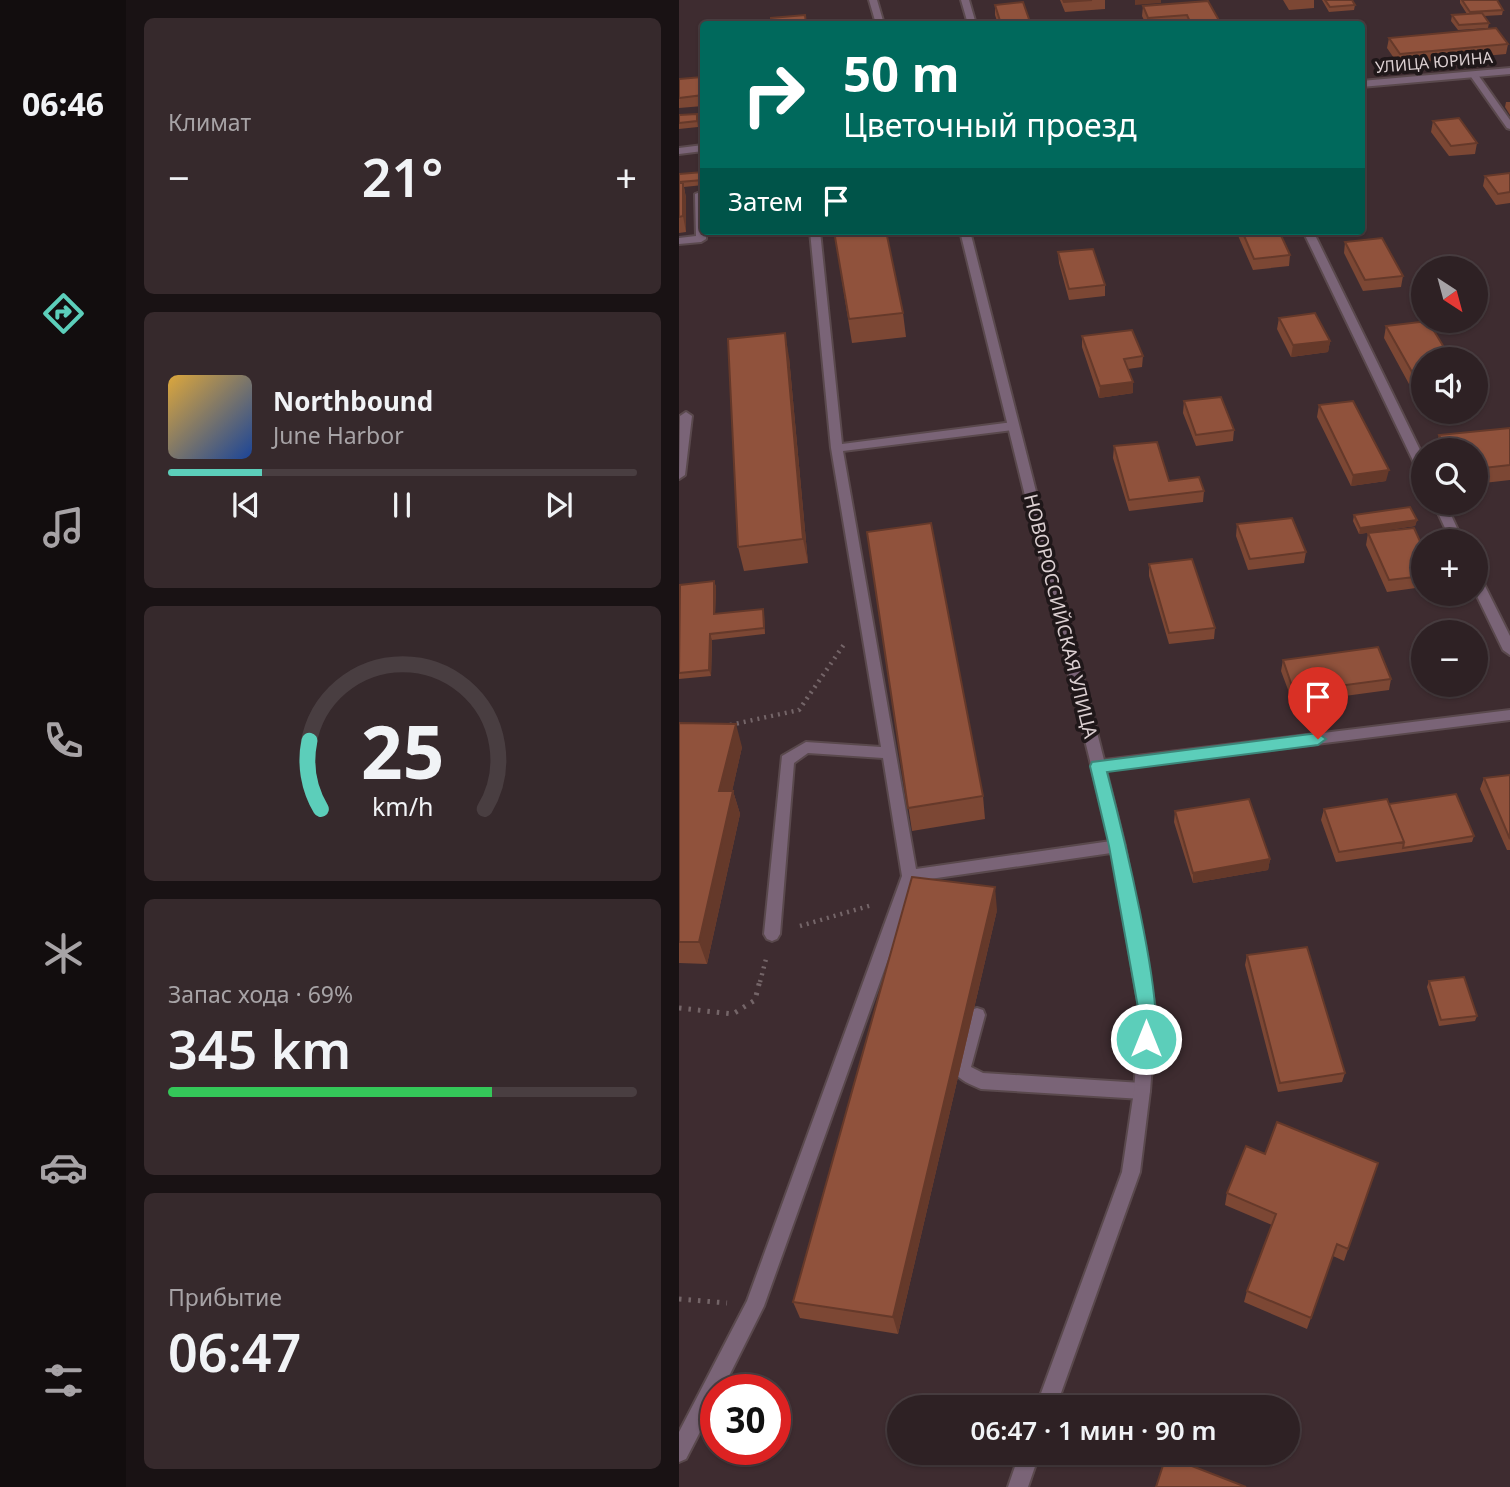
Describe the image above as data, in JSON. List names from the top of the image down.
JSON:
{
  "streets": {
    "street": ["УЛИЦА ЮРИНА", "НОВОРОССИЙСКАЯ УЛИЦА"]
  },
  "north": "bottom right",
  "page": {
    "tabs": "06:46",
    "tile": [
      "Климат",
      ["Запас хода · 69%", "345 km"],
      ["Прибытие", "06:47"]
    ],
    "turn": ["50 m", "Цветочный проезд"],
    "heat": ["−", "21°", "+"],
    "then": "Затем",
    "map_buttons": ["+", "−"],
    "song": ["Northbound", "June Harbor"],
    "limit": "30",
    "trip": "06:47 · 1 мин · 90 m",
    "gauge": ["25", "km/h"]
  }
}
